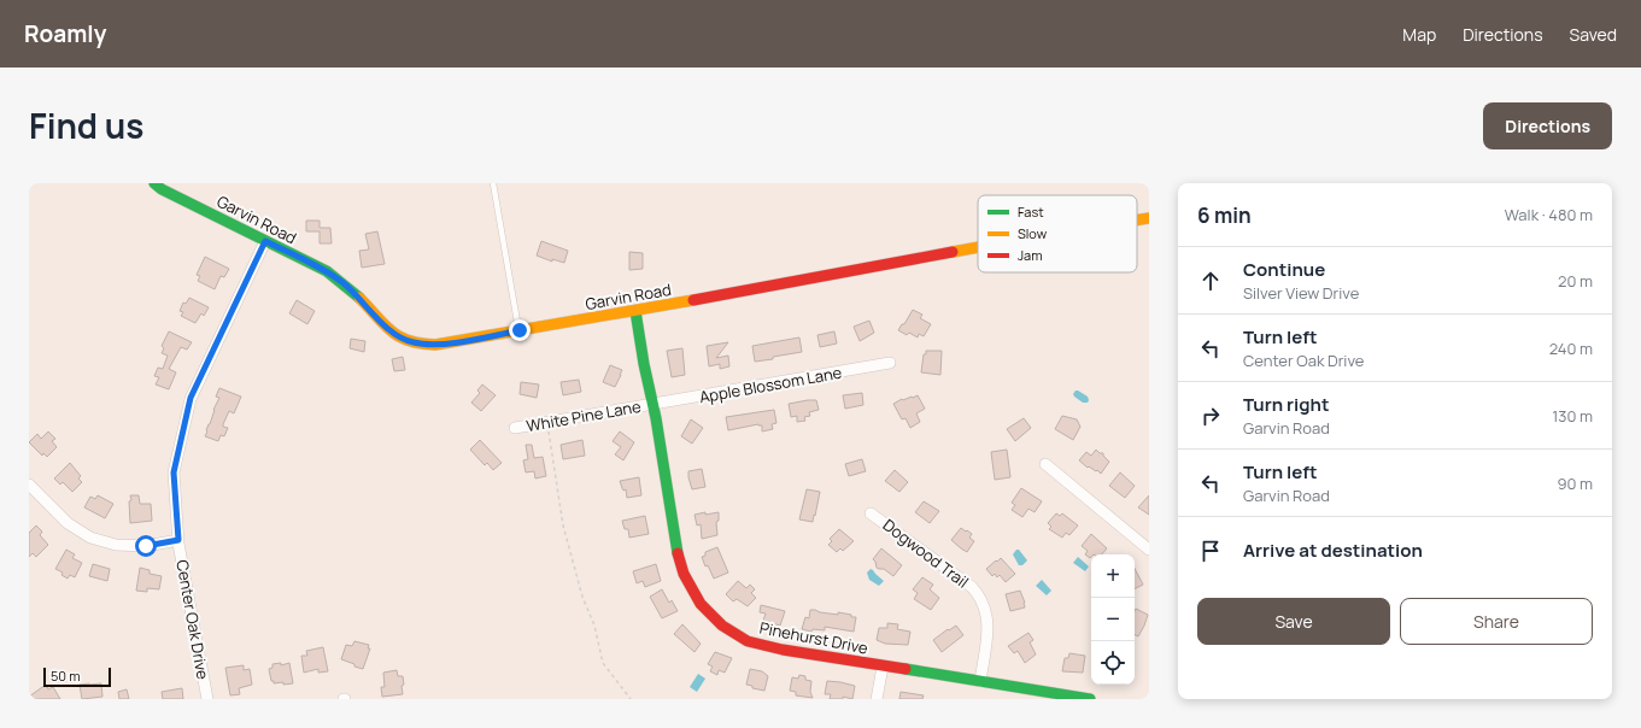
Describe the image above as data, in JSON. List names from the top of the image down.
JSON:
{
  "streets": {
    "street": [
      "Garvin Road",
      "Apple Blossom Lane",
      "White Pine Lane",
      "Dogwood Trail",
      "Center Oak Drive",
      "Pinehurst Drive"
    ]
  },
  "crossings": [
    ["Garvin Road", "Center Oak Drive"],
    ["Garvin Road", "Pinehurst Drive"],
    ["Apple Blossom Lane", "White Pine Lane"],
    ["Apple Blossom Lane", "Pinehurst Drive"],
    ["White Pine Lane", "Pinehurst Drive"],
    ["Dogwood Trail", "Pinehurst Drive"]
  ],
  "legend": ["Fast", "Slow", "Jam"],
  "scale_bar": "50 m",
  "page": {
    "header": "Roamly",
    "nav": ["Map", "Directions", "Saved"],
    "title": "Find us",
    "buttons": [
      "Directions",
      ["Save", "Share"]
    ],
    "heading": ["6 min", "Walk · 480 m"],
    "list": [
      ["Continue", "Silver View Drive", "20 m"],
      ["Turn left", "Center Oak Drive", "240 m"],
      ["Turn right", "Garvin Road", "130 m"],
      ["Turn left", "Garvin Road", "90 m"],
      "Arrive at destination"
    ],
    "map_buttons": ["+", "−"],
    "scale": "50 m"
  }
}
